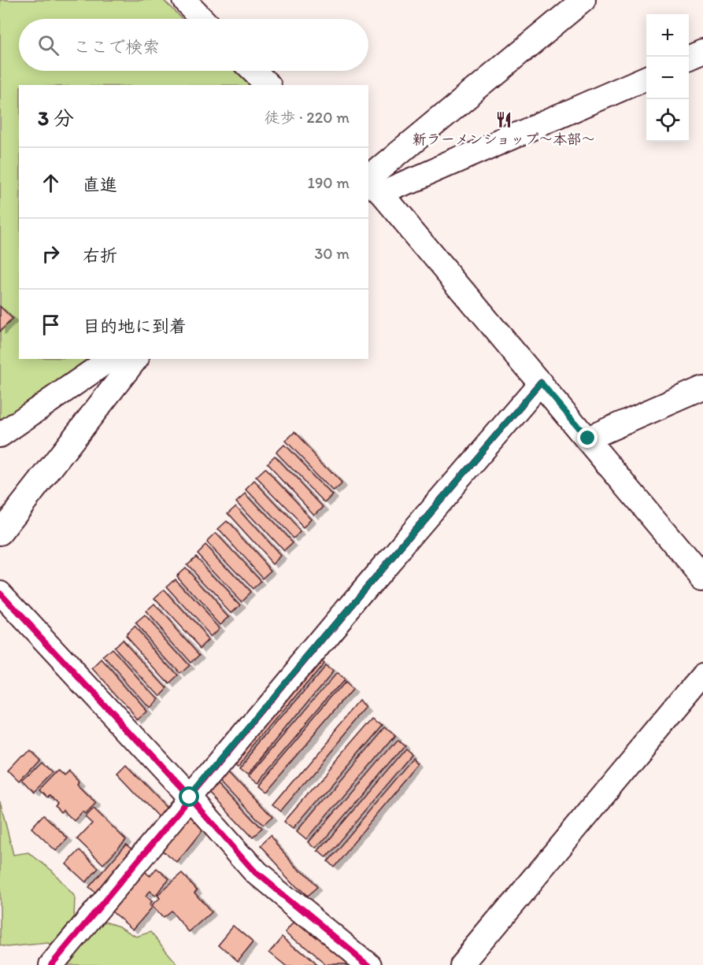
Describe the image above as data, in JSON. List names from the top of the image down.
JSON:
{
  "places": {
    "restaurant": ["新ラーメンショップ～本部～"]
  },
  "page": {
    "map_buttons": ["+", "−"],
    "search": "ここで検索",
    "heading": ["3 分", "徒歩 · 220 m"],
    "list": [
      ["直進", "190 m"],
      ["右折", "30 m"],
      "目的地に到着"
    ]
  }
}
